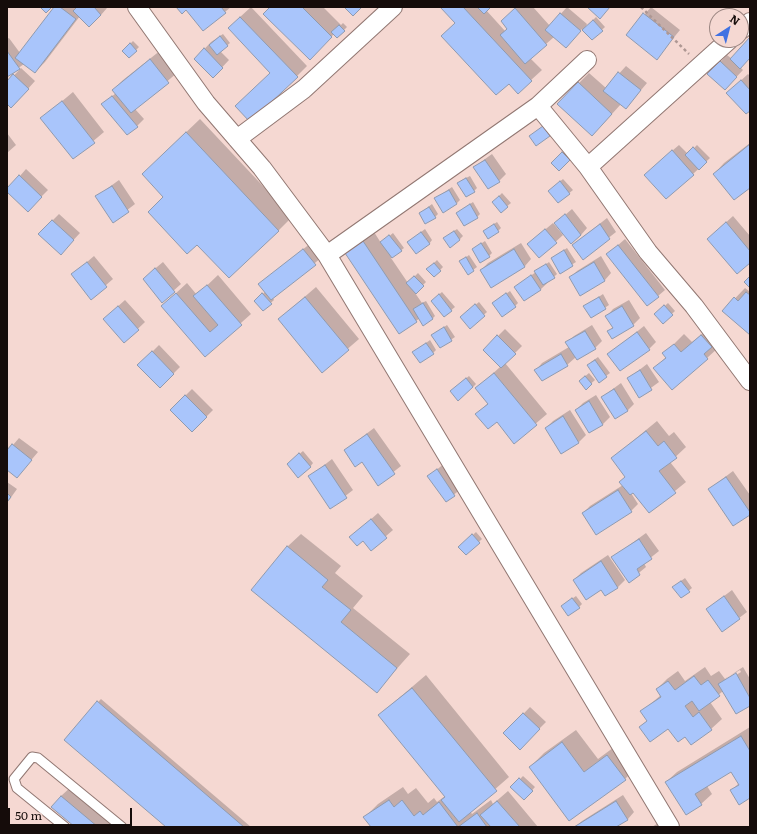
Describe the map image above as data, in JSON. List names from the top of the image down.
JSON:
{
  "scale_bar": "50 m",
  "north": "top right"
}
